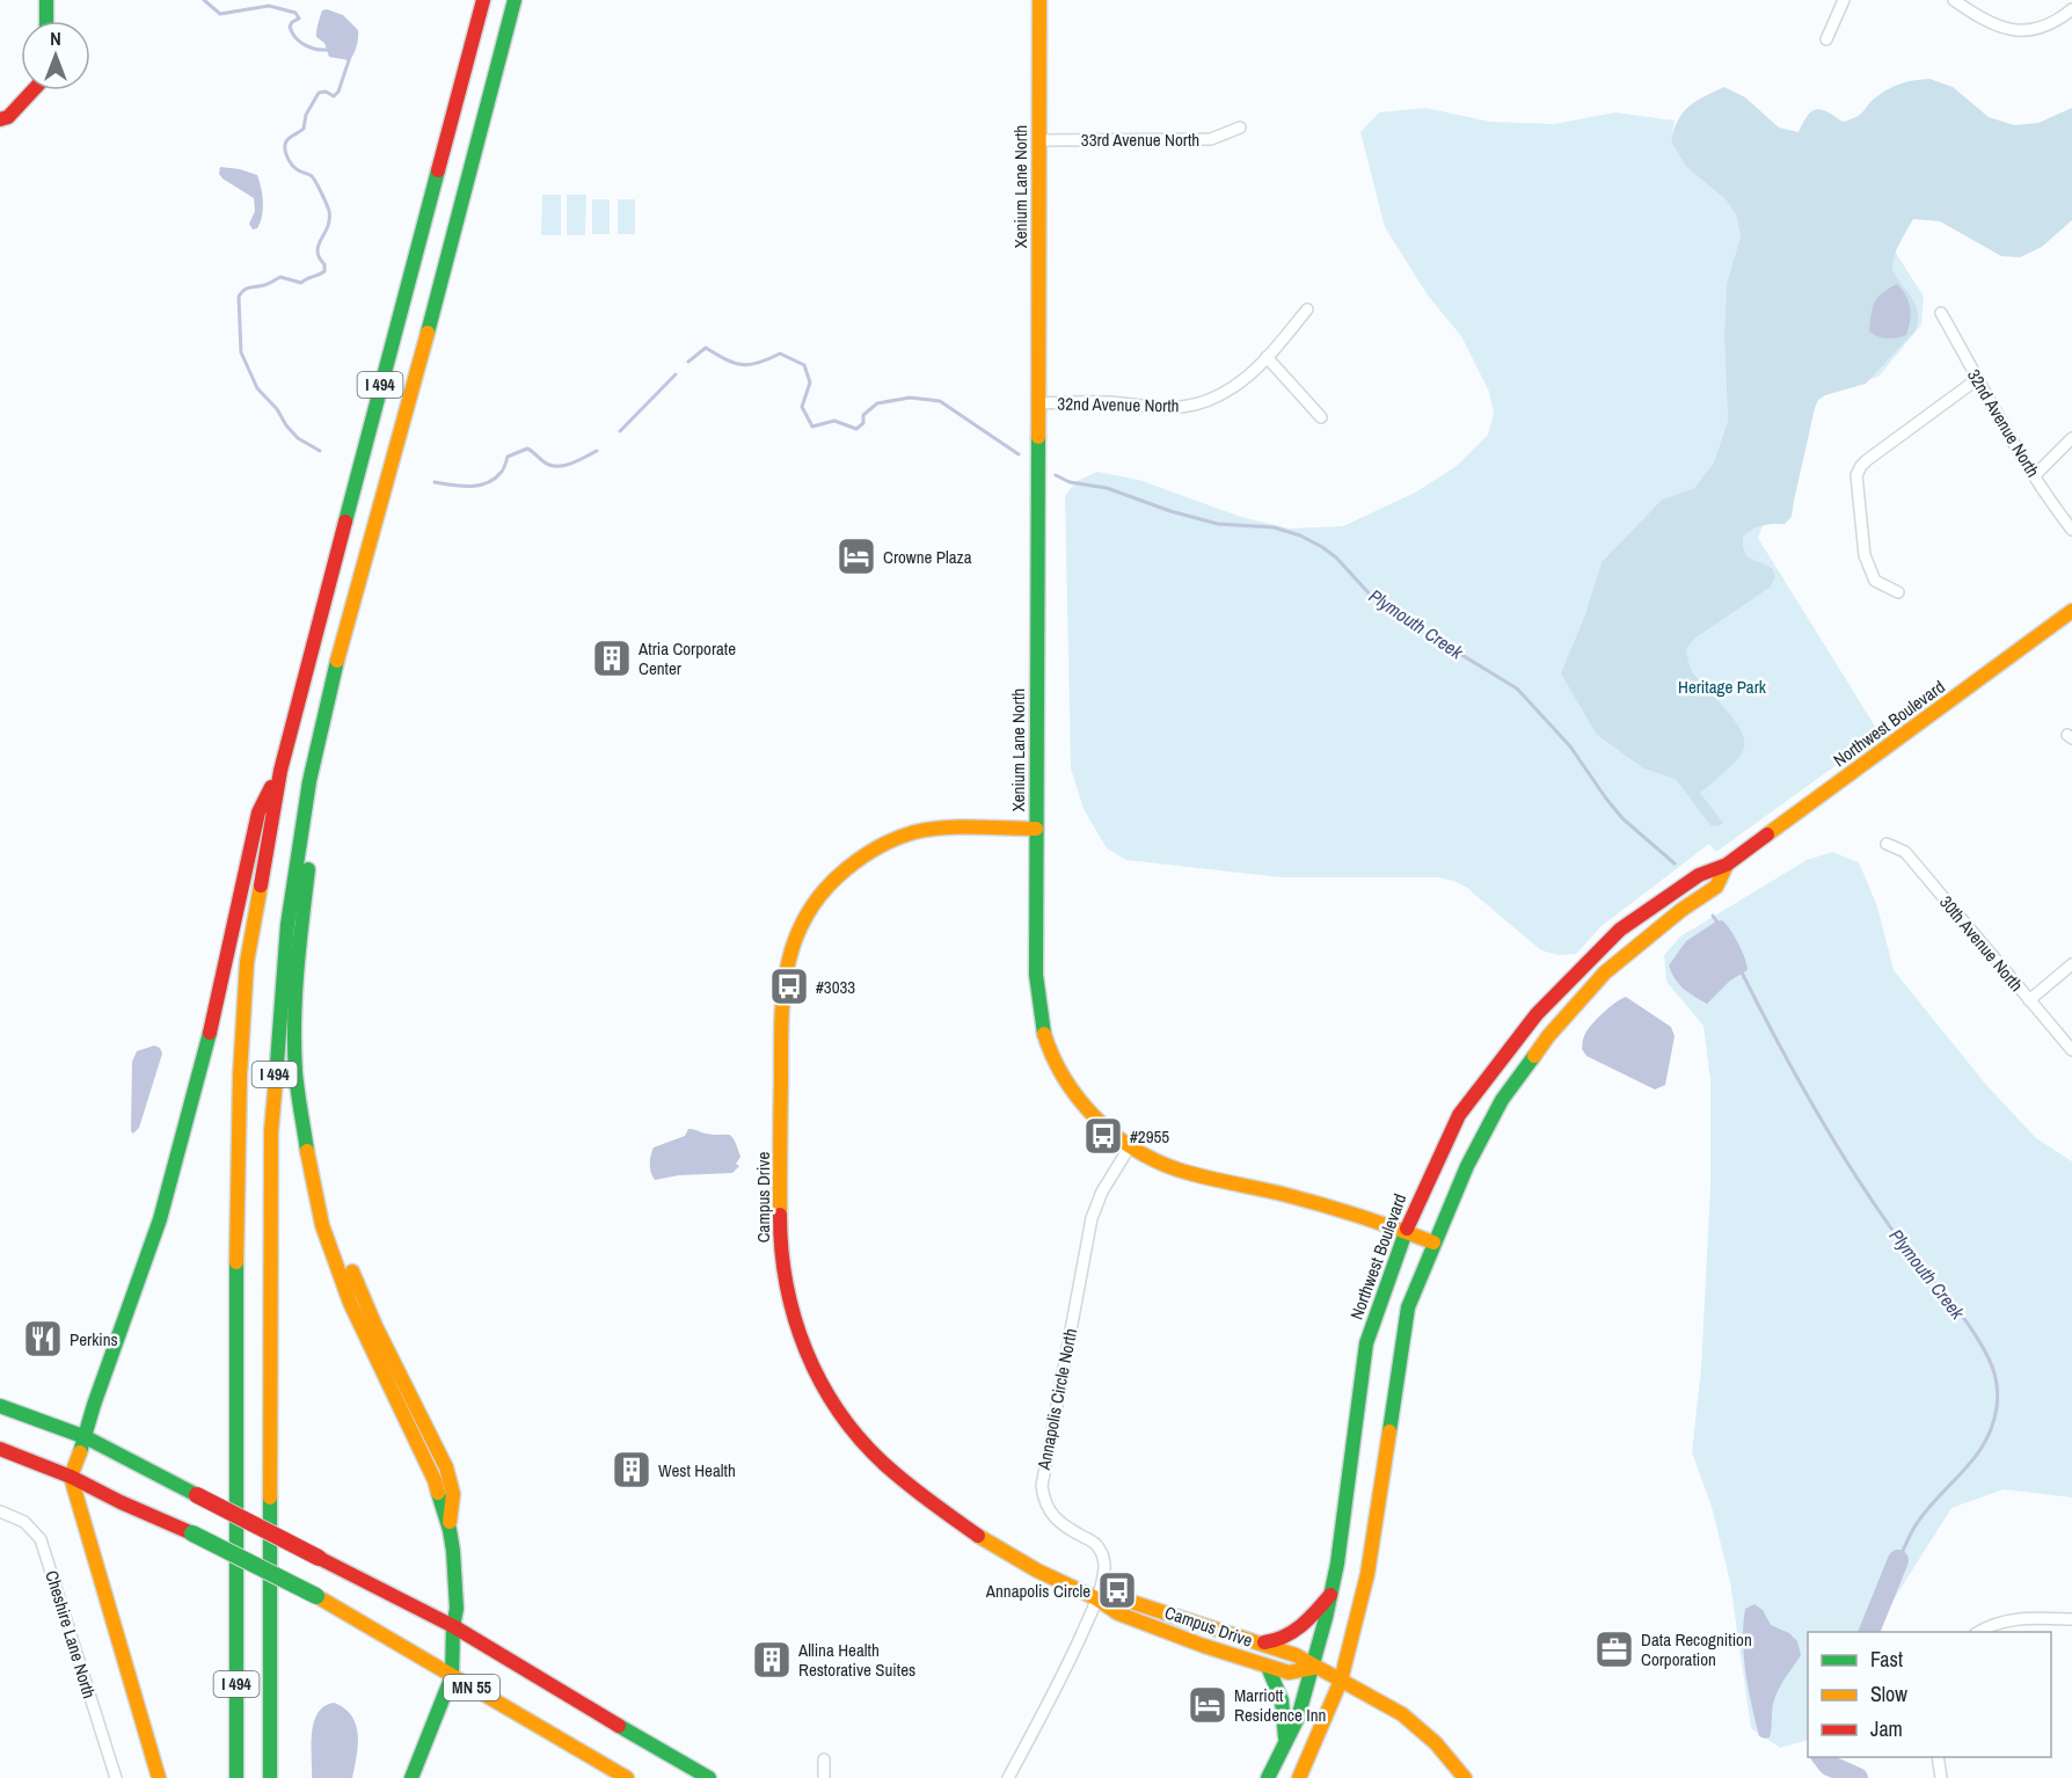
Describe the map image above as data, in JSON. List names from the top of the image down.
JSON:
{
  "streets": {
    "main road": [
      "Xenium Lane North",
      "I 494",
      "Northwest Boulevard",
      "Campus Drive",
      "MN 55"
    ],
    "street": [
      "33rd Avenue North",
      "32nd Avenue North",
      "30th Avenue North",
      "Annapolis Circle North",
      "Cheshire Lane North"
    ]
  },
  "crossings": [
    ["33rd Avenue North", "Xenium Lane North"],
    ["Xenium Lane North", "32nd Avenue North"],
    ["Xenium Lane North", "Northwest Boulevard"],
    ["Xenium Lane North", "Campus Drive"],
    ["Xenium Lane North", "Annapolis Circle North"],
    ["Northwest Boulevard", "Campus Drive"],
    ["Campus Drive", "Annapolis Circle North"]
  ],
  "water": ["Plymouth Creek"],
  "parks": ["Heritage Park"],
  "places": {
    "hotel": ["Crowne Plaza", "Marriott Residence Inn"],
    "building": ["Atria Corporate Center", "West Health", "Allina Health Restorative Suites"],
    "bus stop": ["#3033", "#2955", "Annapolis Circle"],
    "restaurant": ["Perkins"],
    "office": ["Data Recognition Corporation"]
  },
  "legend": ["Fast", "Slow", "Jam"],
  "north": "top"
}
